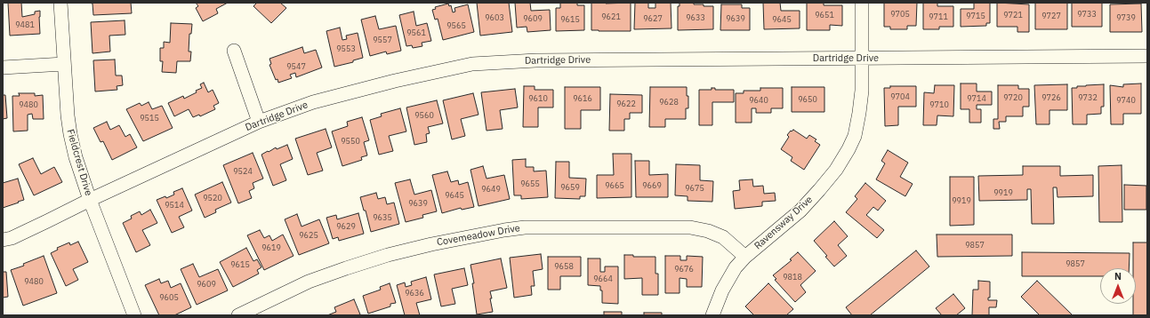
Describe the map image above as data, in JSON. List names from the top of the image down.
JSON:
{
  "streets": {
    "street": [
      "Dartridge Drive",
      "Fieldcrest Drive",
      "Ravensway Drive",
      "Covemeadow Drive"
    ]
  },
  "crossings": [
    ["Dartridge Drive", "Fieldcrest Drive"],
    ["Dartridge Drive", "Ravensway Drive"],
    ["Ravensway Drive", "Covemeadow Drive"]
  ],
  "house_numbers": [
    "9705",
    "9733",
    "9651",
    "9721",
    "9715",
    "9727",
    "9621",
    "9711",
    "9603",
    "9633",
    "9739",
    "9609",
    "9627",
    "9639",
    "9615",
    "9645",
    "9481",
    "9565",
    "9561",
    "9557",
    "9553",
    "9547",
    "9704",
    "9720",
    "9726",
    "9732",
    "9610",
    "9616",
    "9714",
    "9650",
    "9640",
    "9740",
    "9628",
    "9622",
    "9480",
    "9710",
    "9560",
    "9515",
    "9550",
    "9524",
    "9655",
    "9665",
    "9669",
    "9659",
    "9675",
    "9649",
    "9919",
    "9645",
    "9520",
    "9919",
    "9639",
    "9514",
    "9635",
    "9629",
    "9625",
    "9857",
    "9619",
    "9857",
    "9615",
    "9658",
    "9676",
    "9818",
    "9664",
    "9480",
    "9609",
    "9636",
    "9605"
  ],
  "north": "top"
}
